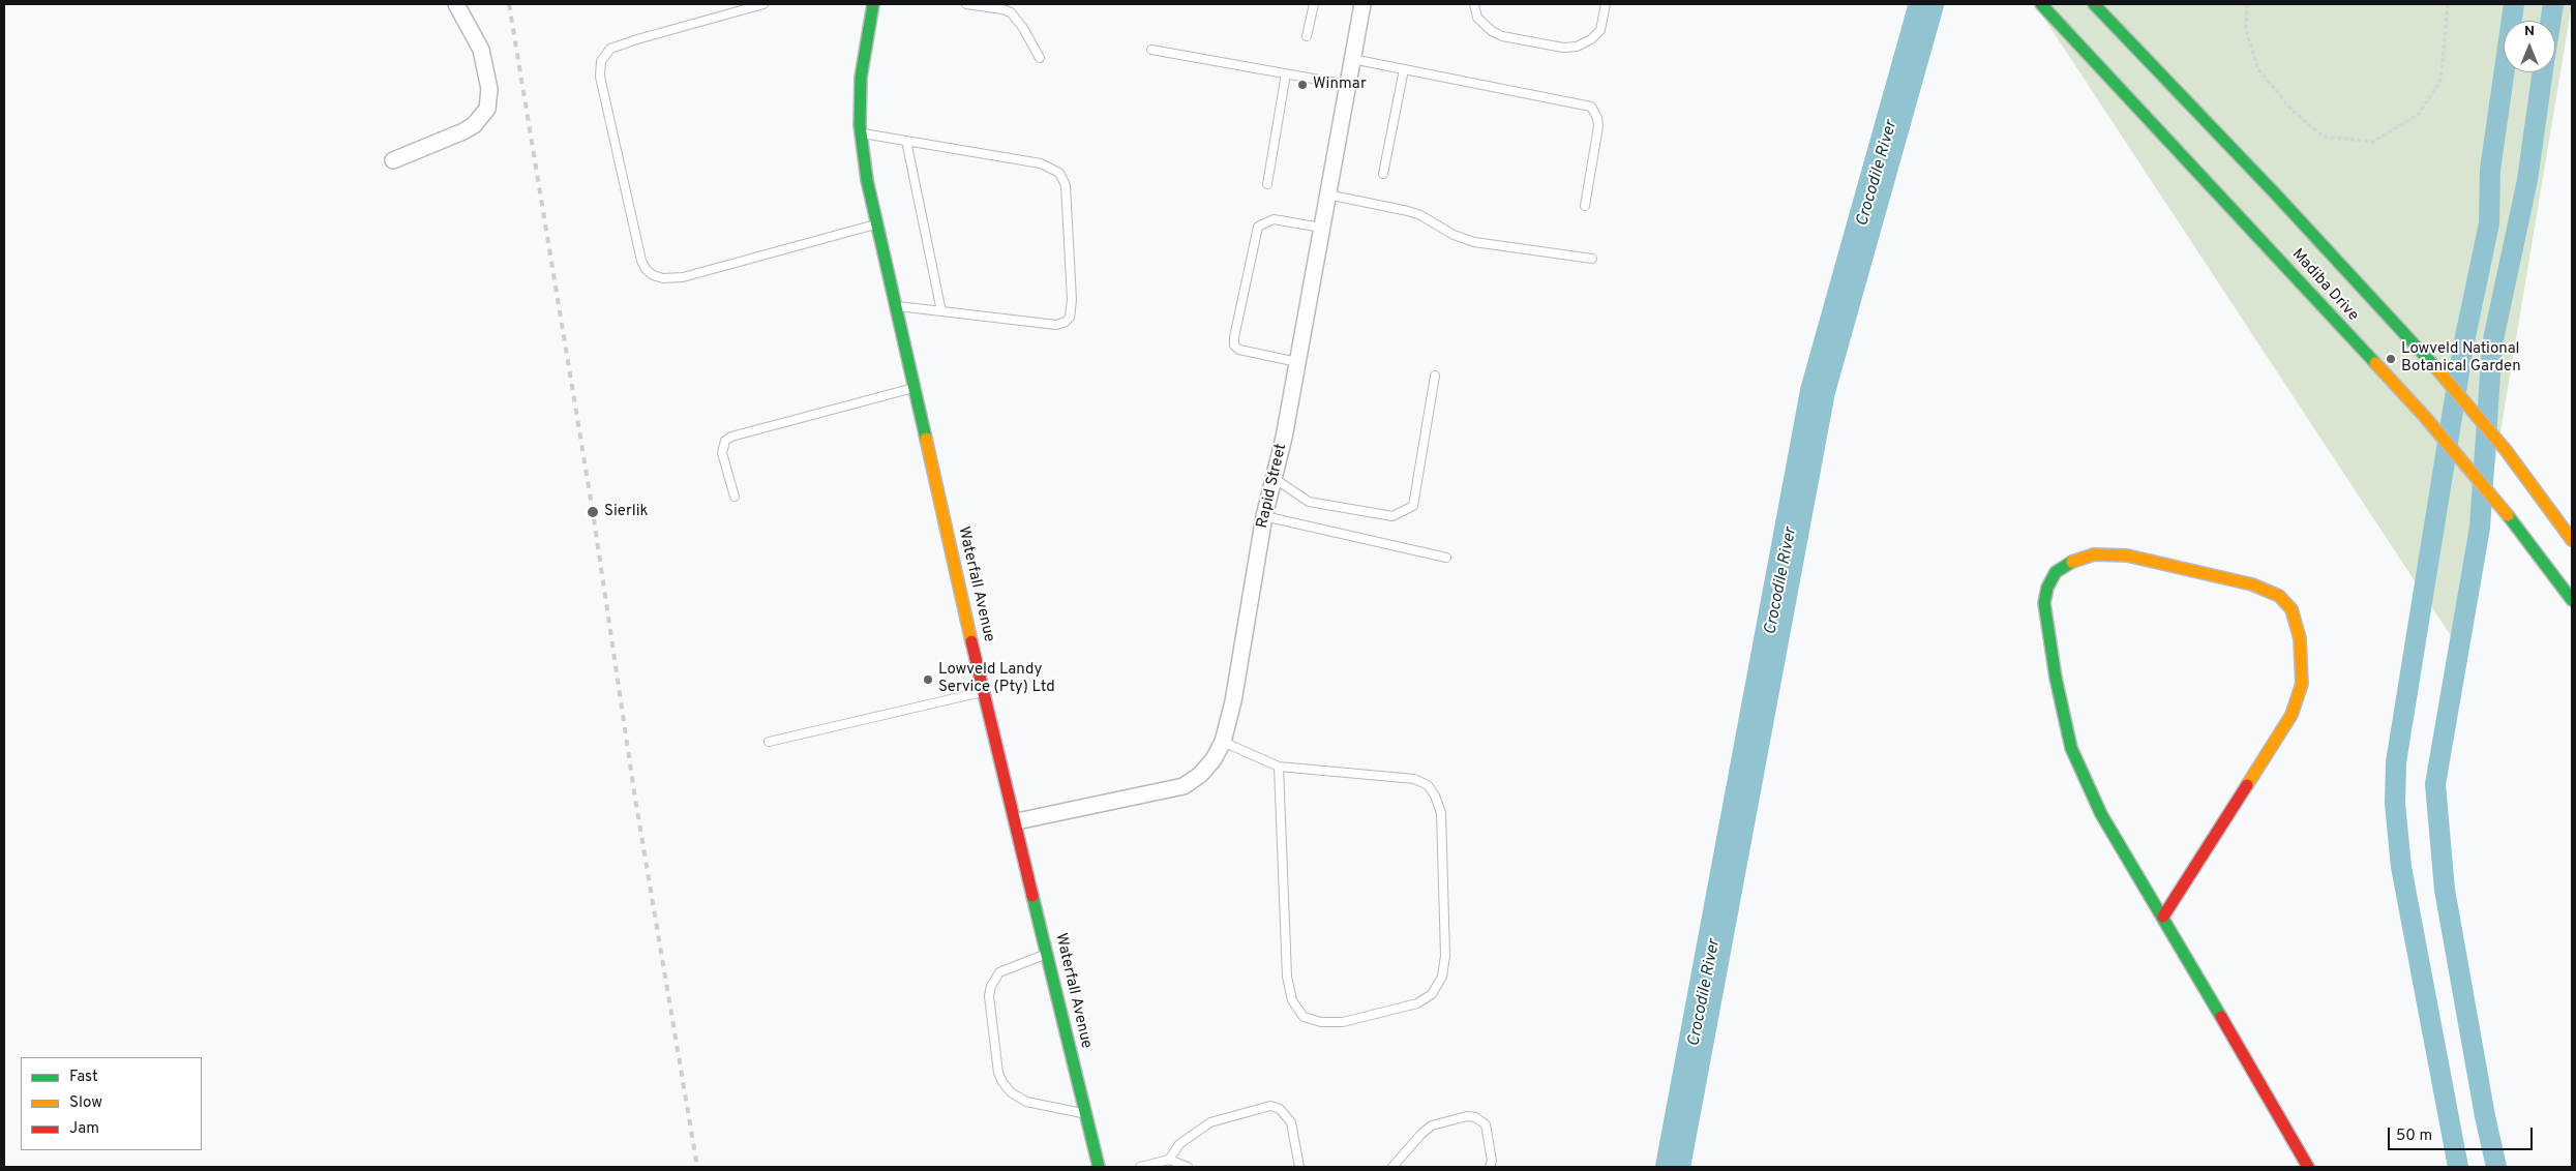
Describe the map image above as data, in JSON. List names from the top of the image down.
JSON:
{
  "streets": {
    "street": ["Madiba Drive", "Rapid Street", "Waterfall Avenue"]
  },
  "crossings": [
    ["Rapid Street", "Waterfall Avenue"]
  ],
  "water": ["Crocodile River"],
  "places": [
    "Winmar",
    "Lowveld National Botanical Garden",
    "Sierlik",
    "Lowveld Landy Service (Pty) Ltd"
  ],
  "legend": ["Fast", "Slow", "Jam"],
  "scale_bar": "50 m",
  "north": "top"
}
